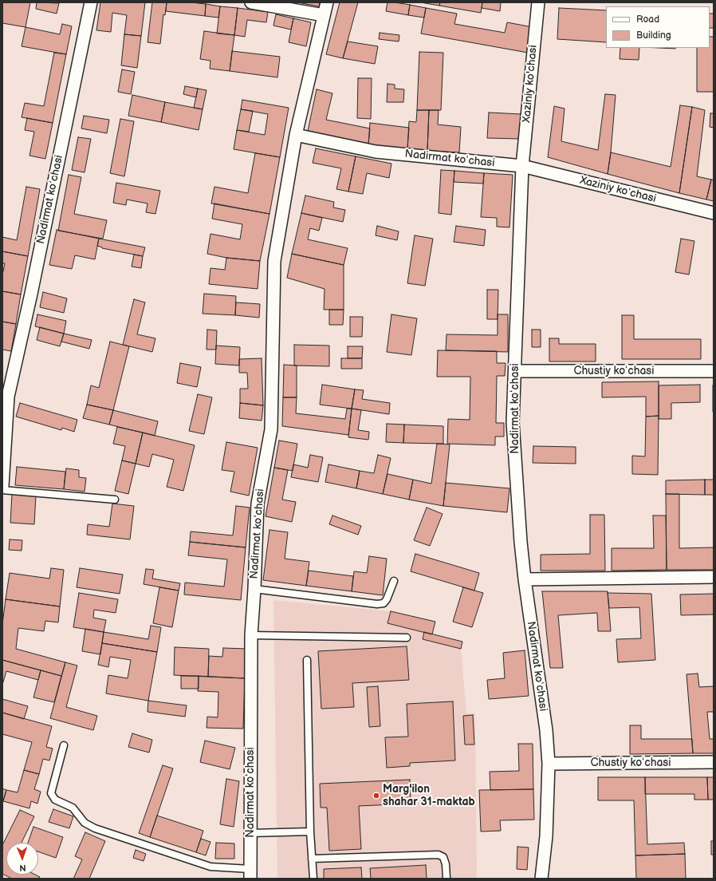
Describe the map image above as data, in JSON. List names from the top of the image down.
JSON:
{
  "streets": {
    "street": [
      "Xaziniy ko'chasi",
      "Nadirmat koʻchasi",
      "Xaziniy koʻchasi",
      "Chustiy koʻchasi"
    ]
  },
  "crossings": [
    ["Xaziniy ko'chasi", "Nadirmat koʻchasi"],
    ["Xaziniy ko'chasi", "Xaziniy koʻchasi"],
    ["Nadirmat koʻchasi", "Xaziniy koʻchasi"],
    ["Nadirmat koʻchasi", "Chustiy koʻchasi"]
  ],
  "places": ["Marg'ilon shahar 31-maktab"],
  "legend": ["Road", "Building"],
  "north": "bottom"
}
